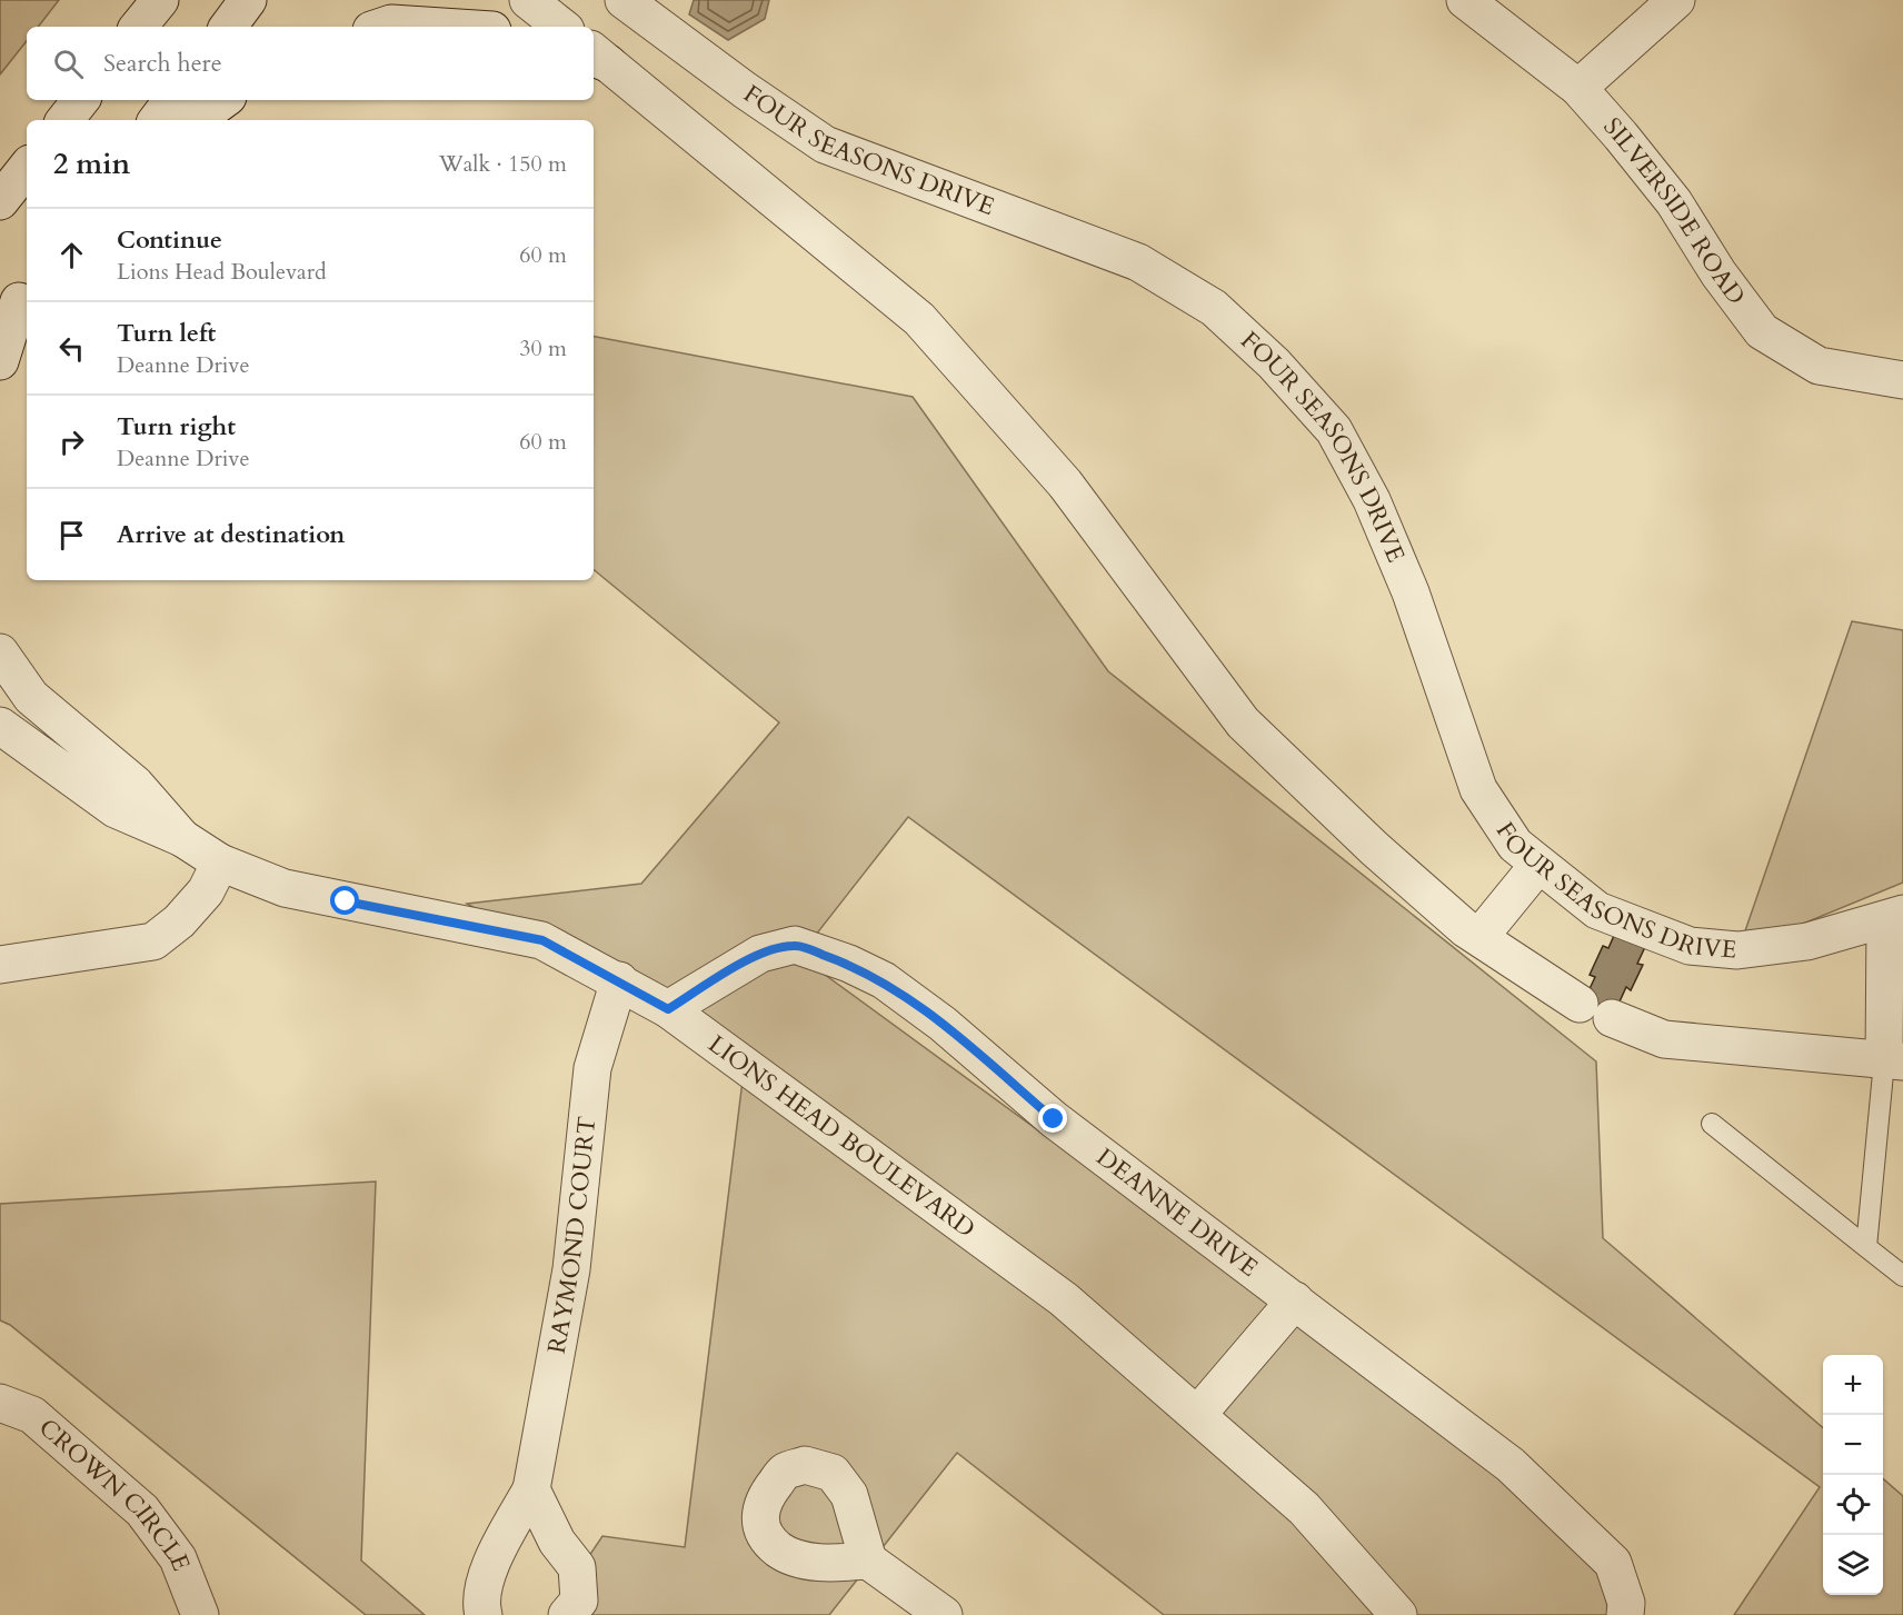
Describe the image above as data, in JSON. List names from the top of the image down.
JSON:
{
  "streets": {
    "street": [
      "FOUR SEASONS DRIVE",
      "SILVERSIDE ROAD",
      "LIONS HEAD BOULEVARD",
      "DEANNE DRIVE",
      "RAYMOND COURT",
      "CROWN CIRCLE"
    ]
  },
  "crossings": [
    ["LIONS HEAD BOULEVARD", "DEANNE DRIVE"],
    ["LIONS HEAD BOULEVARD", "RAYMOND COURT"]
  ],
  "page": {
    "search": "Search here",
    "heading": ["2 min", "Walk · 150 m"],
    "list": [
      ["Continue", "Lions Head Boulevard", "60 m"],
      ["Turn left", "Deanne Drive", "30 m"],
      ["Turn right", "Deanne Drive", "60 m"],
      "Arrive at destination"
    ],
    "map_buttons": ["+", "−"]
  }
}
